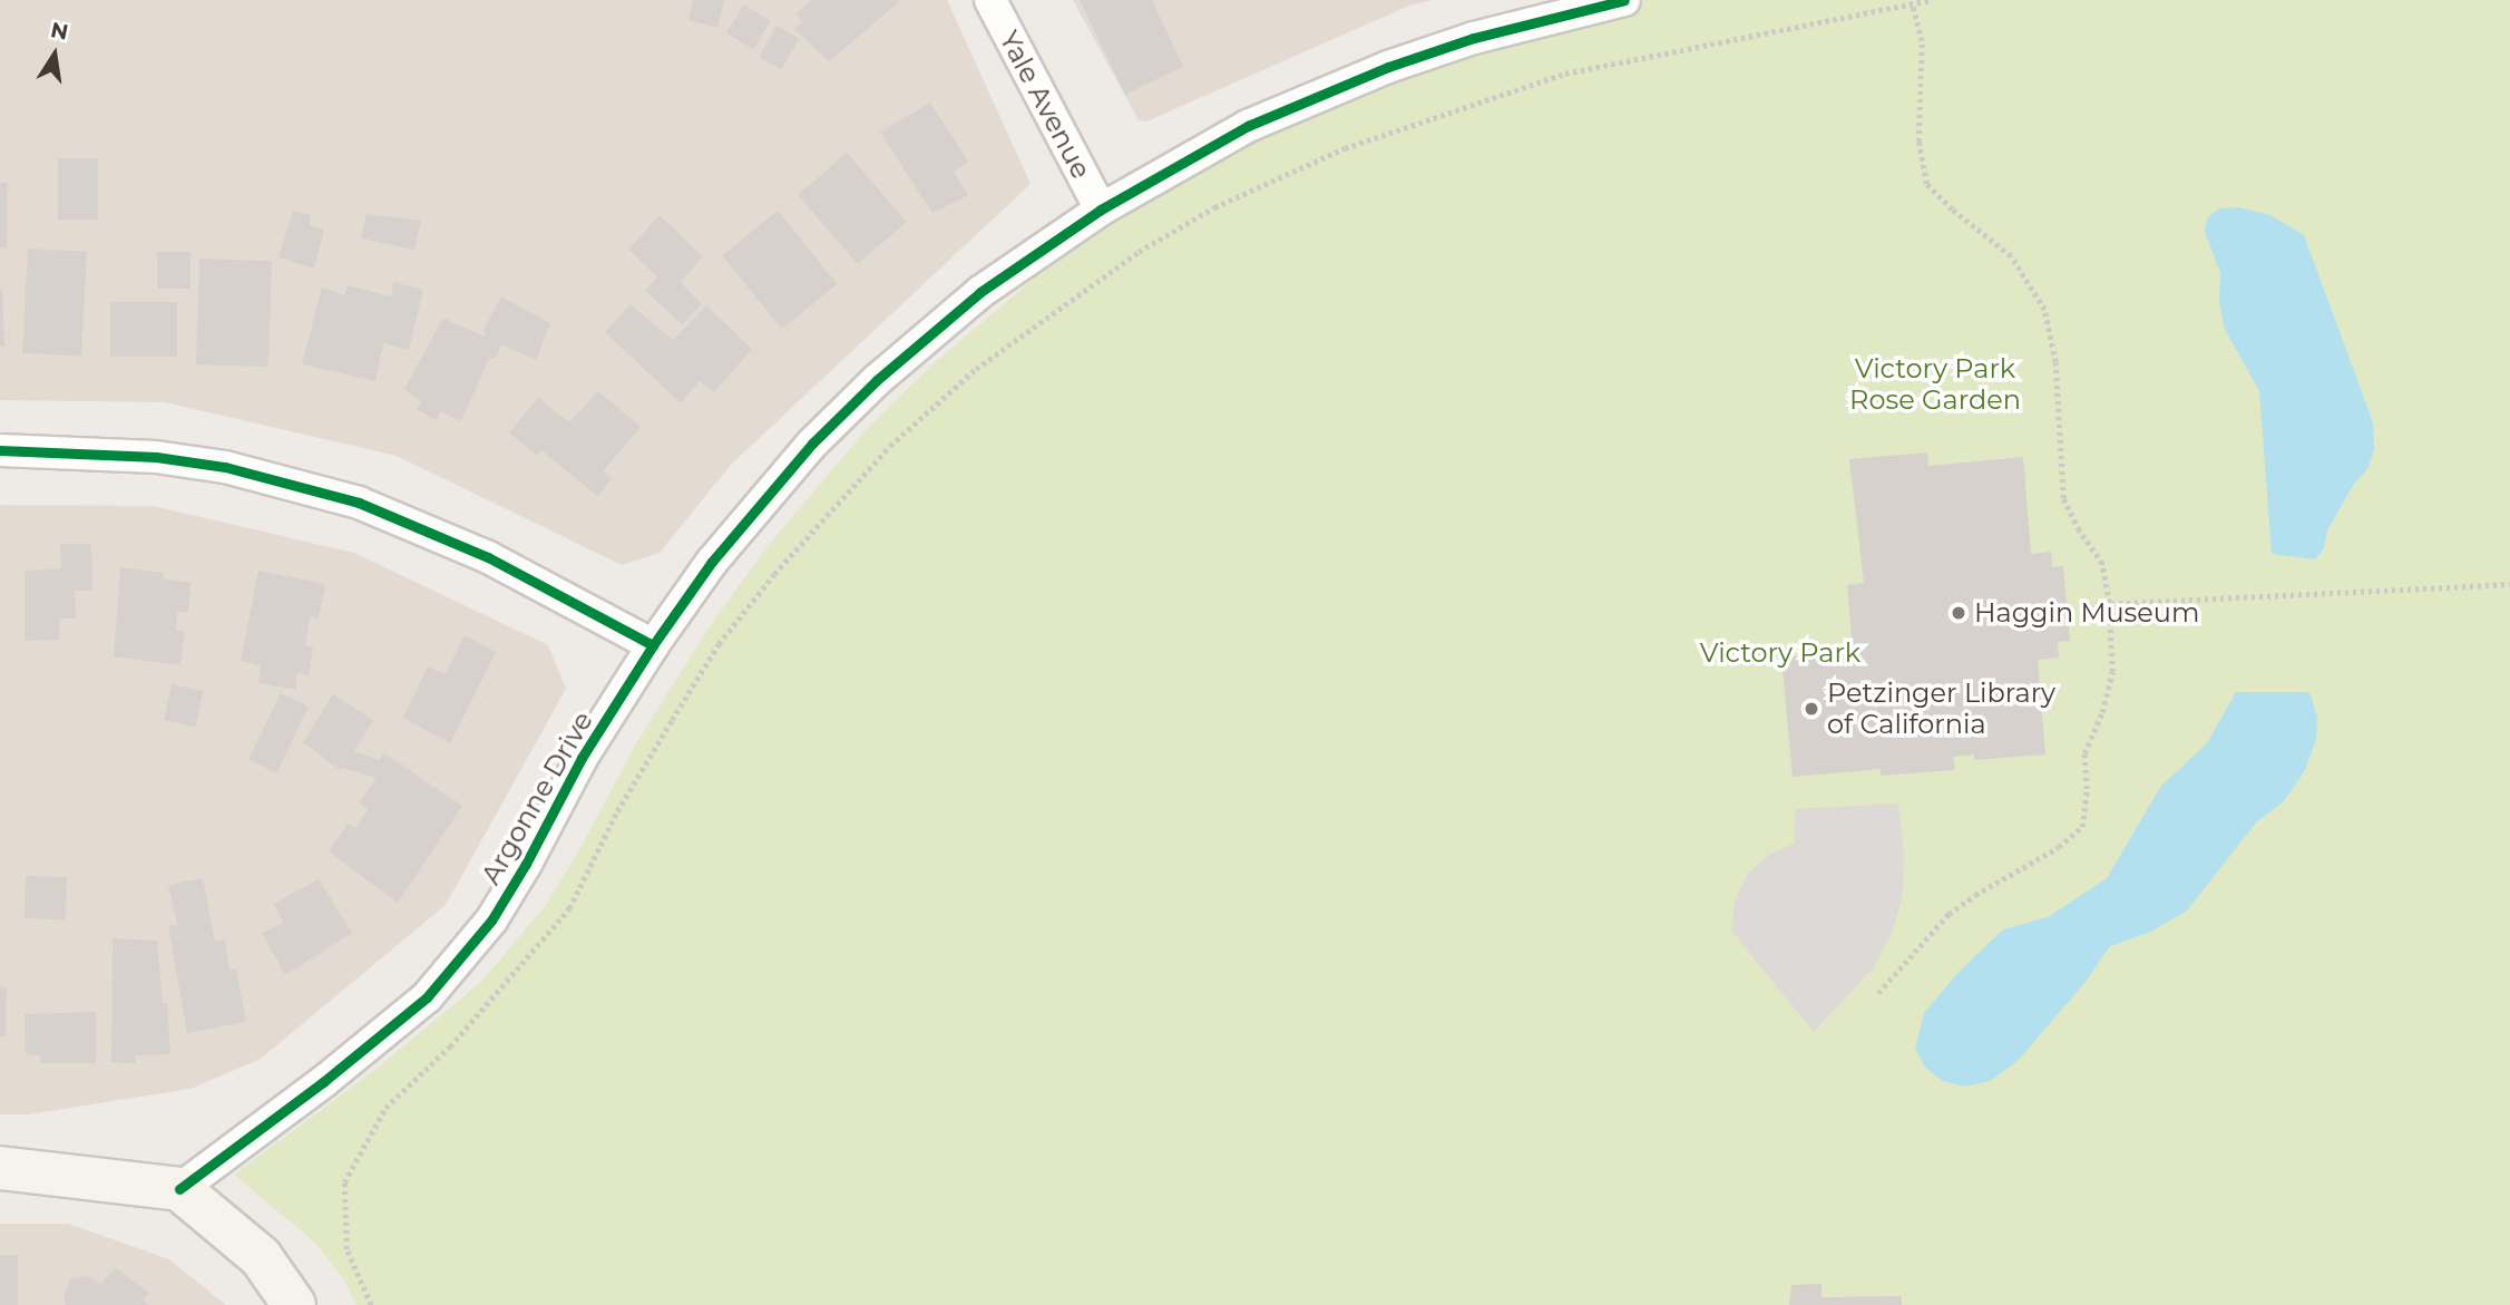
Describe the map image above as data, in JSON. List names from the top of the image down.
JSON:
{
  "streets": {
    "street": ["Yale Avenue", "Argonne Drive"]
  },
  "crossings": [
    ["Yale Avenue", "Argonne Drive"]
  ],
  "parks": ["Victory Park Rose Garden", "Victory Park"],
  "places": ["Haggin Museum", "Petzinger Library of California"],
  "north": "top"
}
